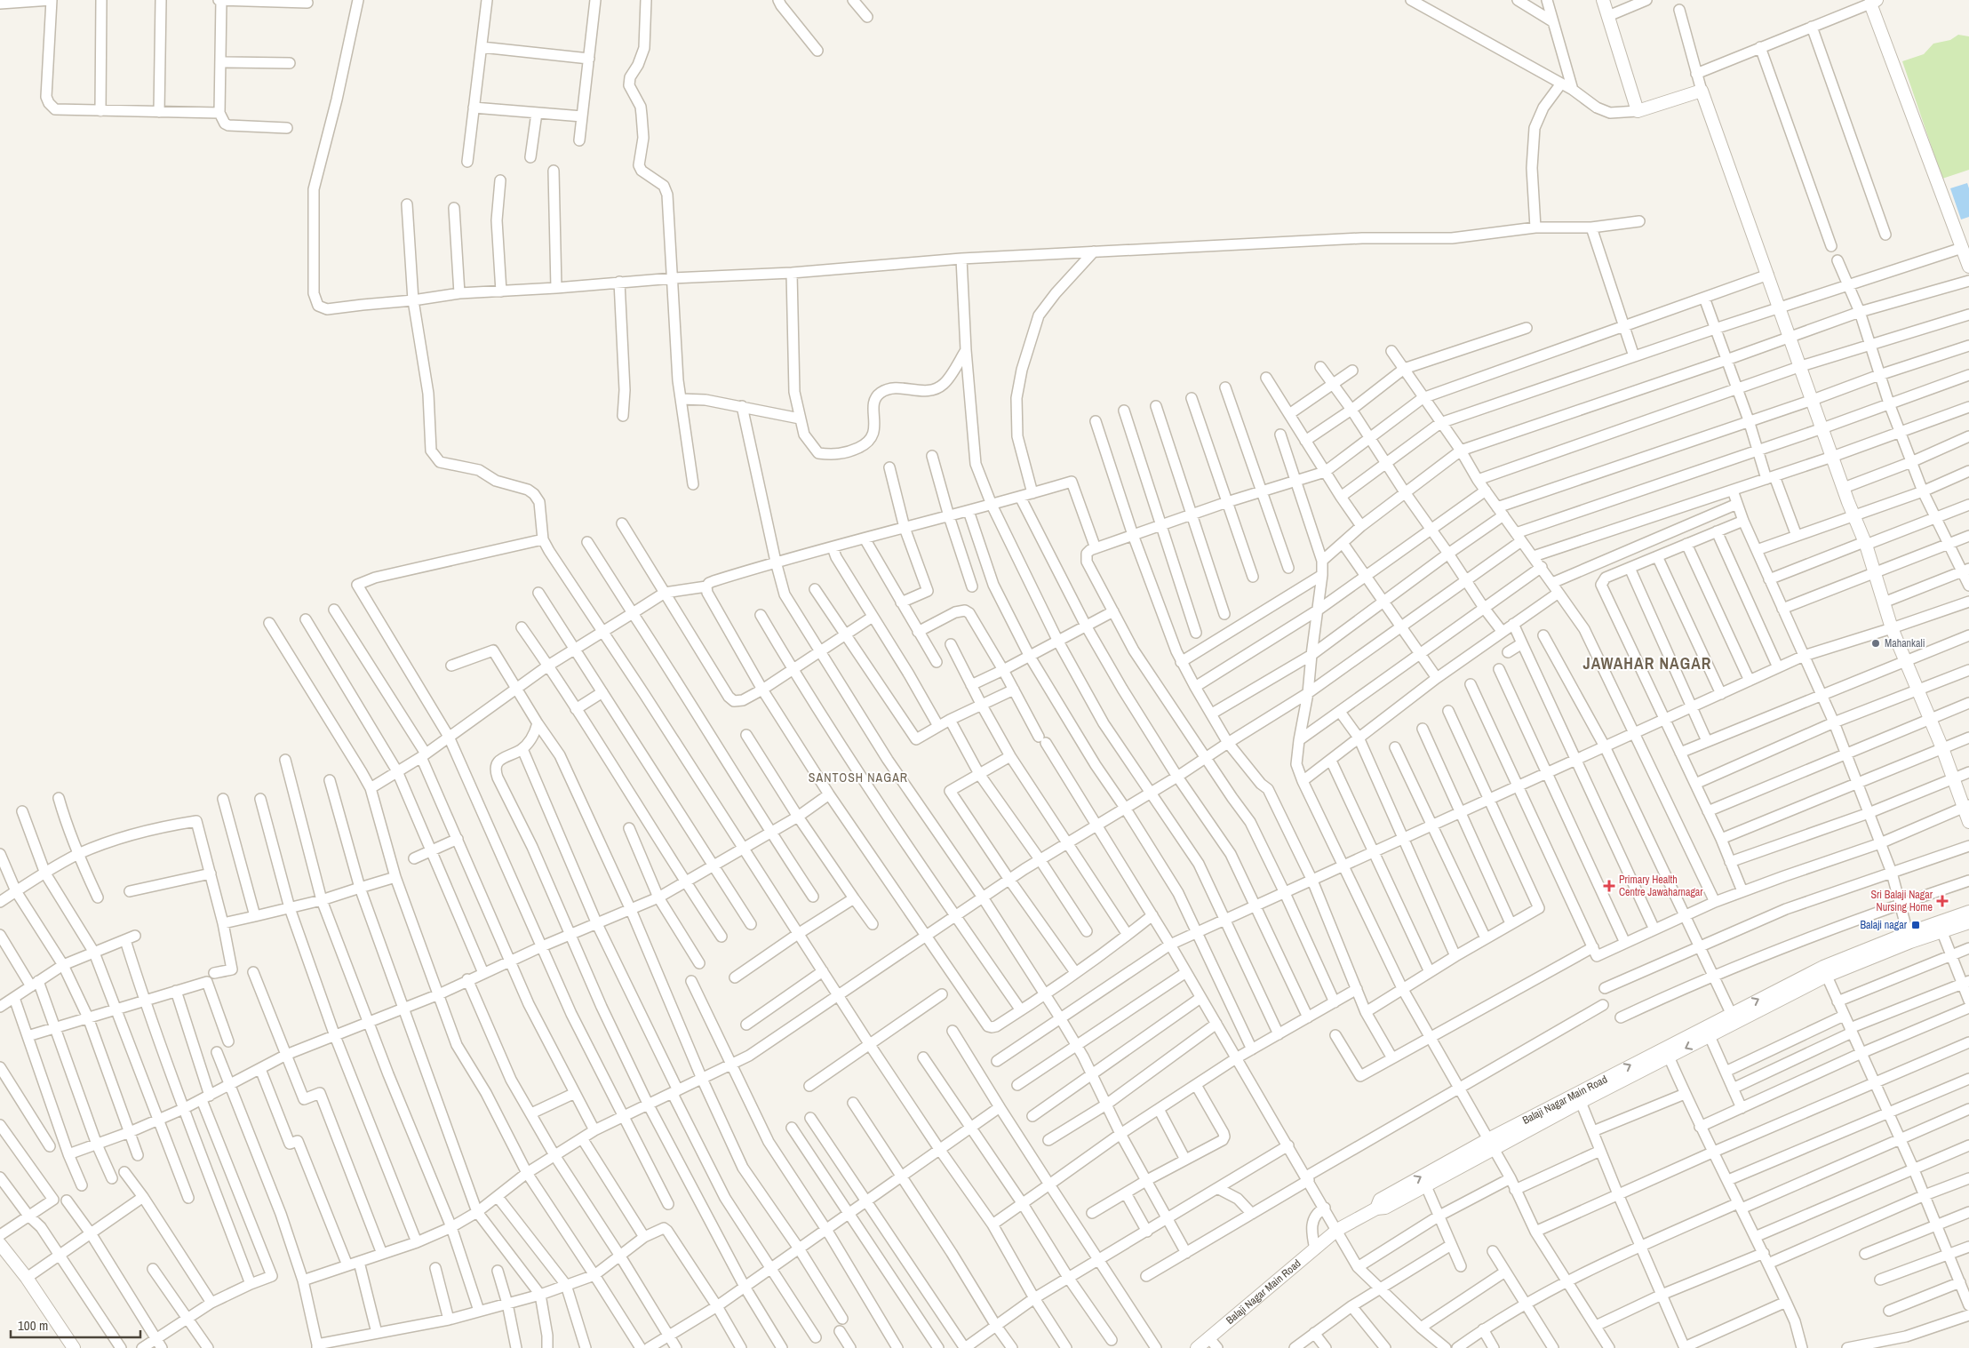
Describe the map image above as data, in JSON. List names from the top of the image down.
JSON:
{
  "streets": {
    "street": ["Balaji Nagar Main Road"]
  },
  "districts": ["JAWAHAR NAGAR", "SANTOSH NAGAR"],
  "places": {
    "other": ["Mahankali"],
    "health": ["Primary Health Centre Jawaharnagar", "Sri Balaji Nagar Nursing Home"],
    "transit": ["Balaji nagar"]
  },
  "scale_bar": "100 m"
}
